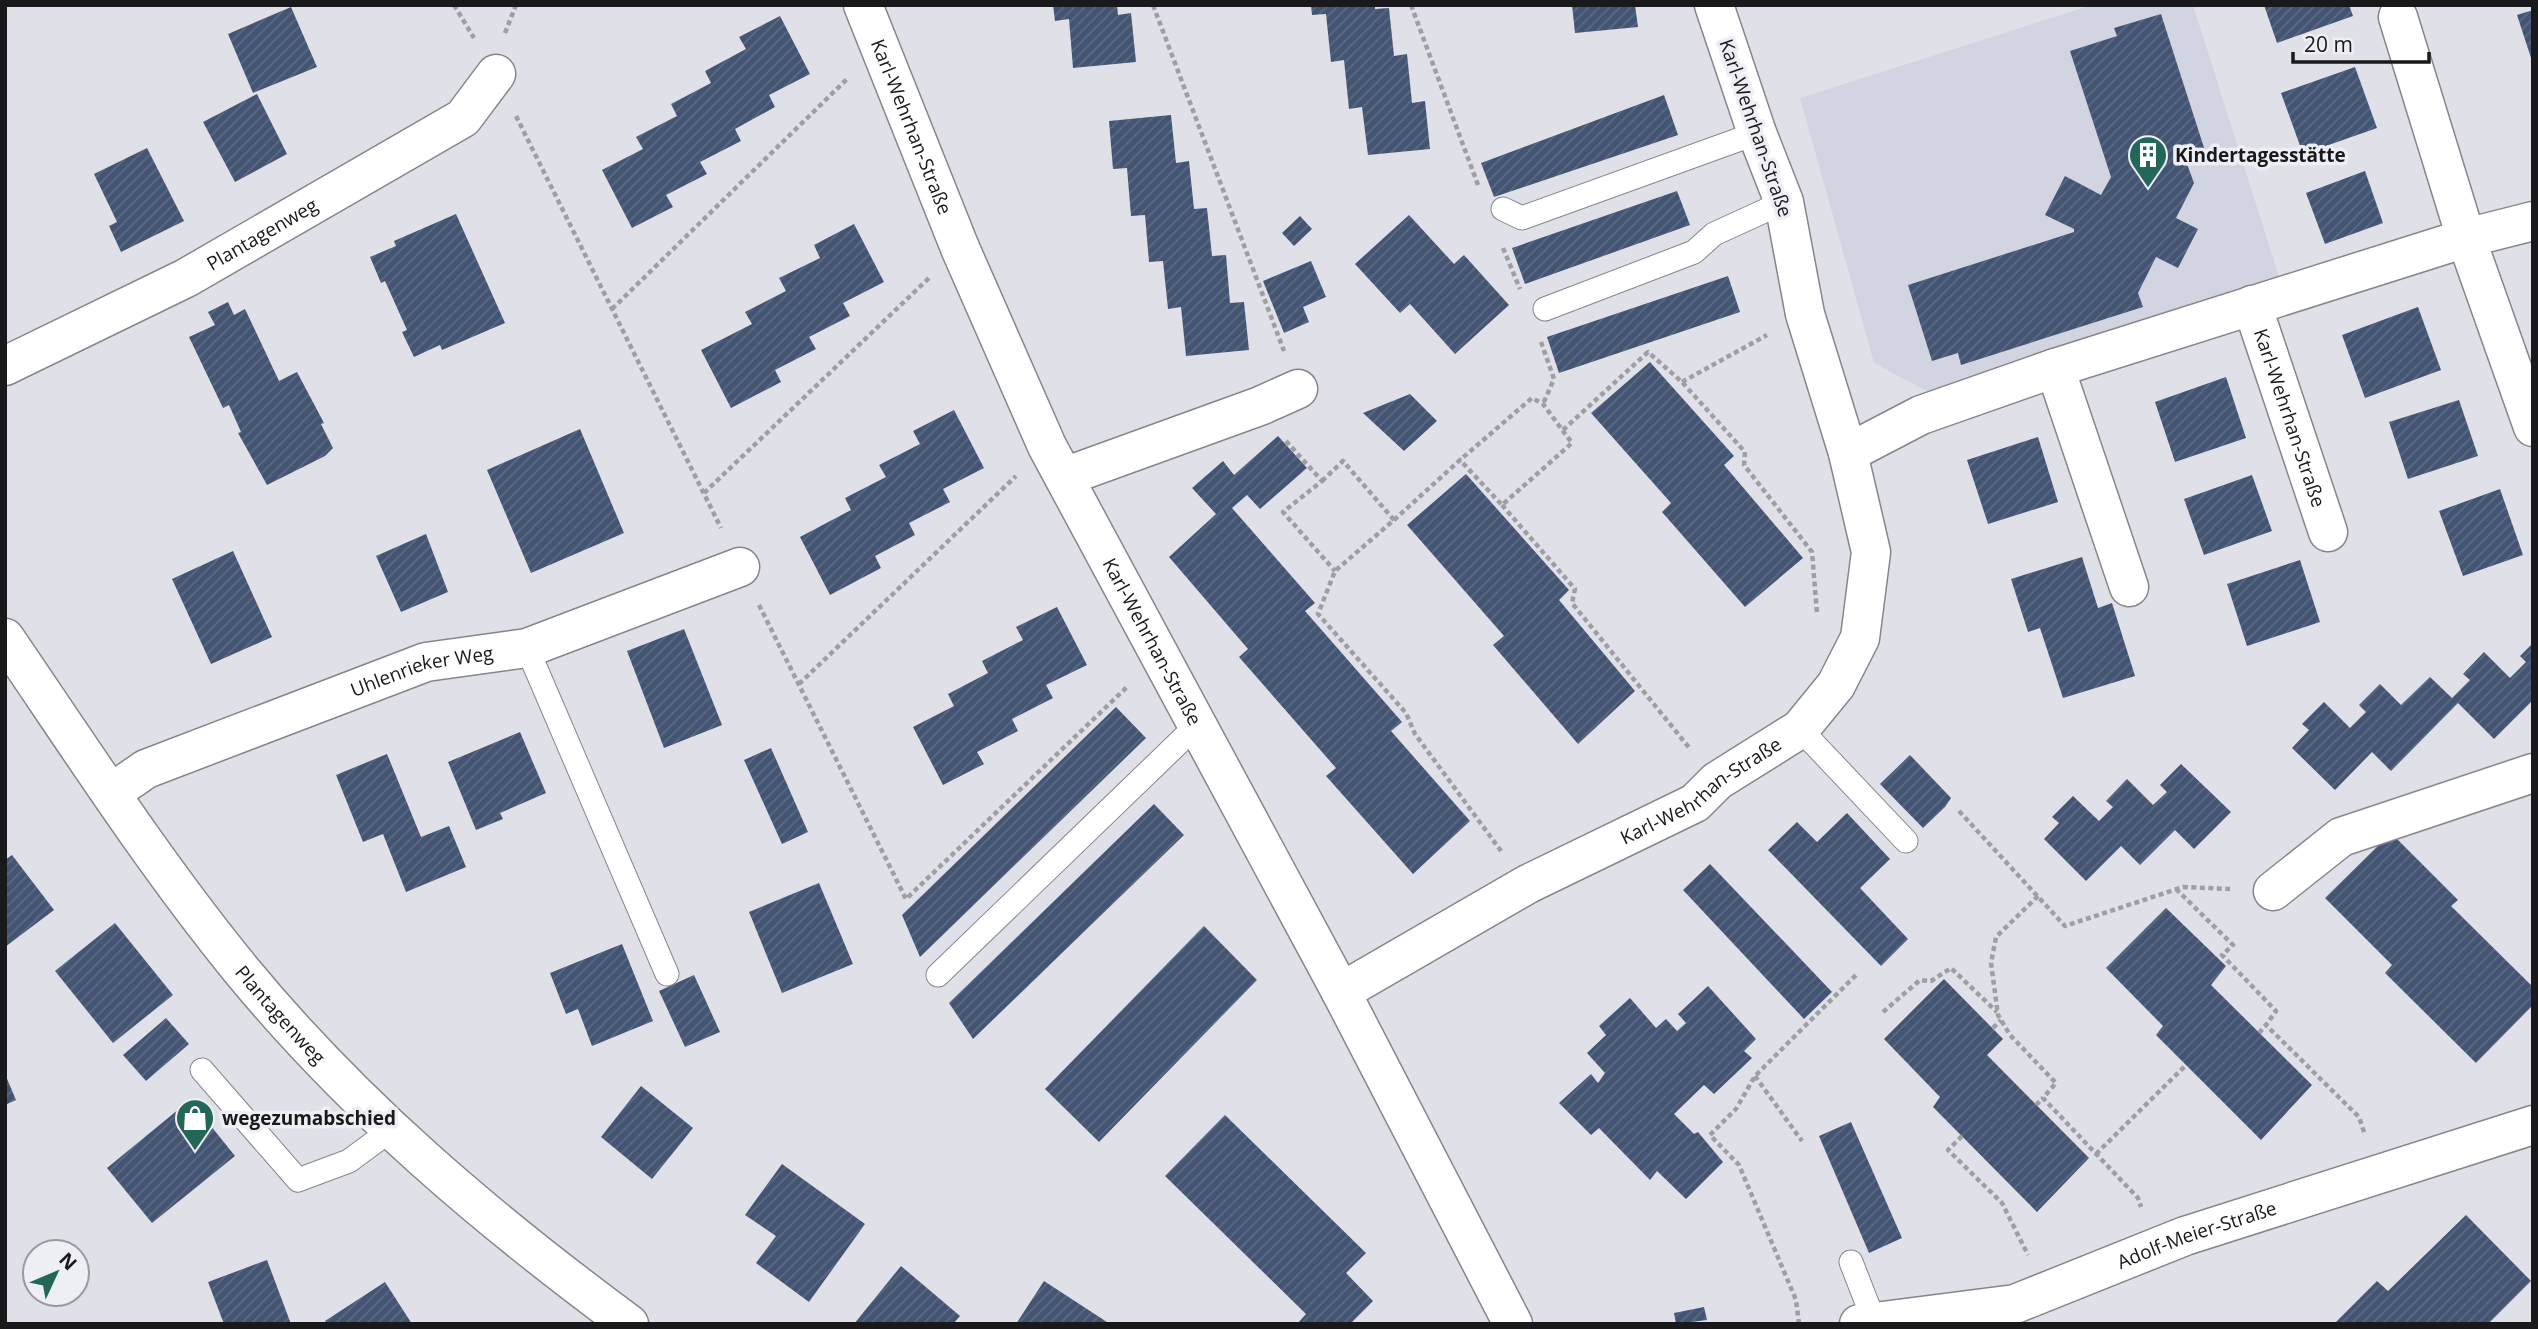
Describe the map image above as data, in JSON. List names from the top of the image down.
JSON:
{
  "streets": {
    "street": [
      "Karl-Wehrhan-Straße",
      "Plantagenweg",
      "Uhlenrieker Weg",
      "Adolf-Meier-Straße"
    ]
  },
  "crossings": [
    ["Plantagenweg", "Uhlenrieker Weg"]
  ],
  "places": {
    "building": ["Kindertagesstätte"],
    "shop": ["wegezumabschied"]
  },
  "scale_bar": "20 m",
  "north": "top right"
}
